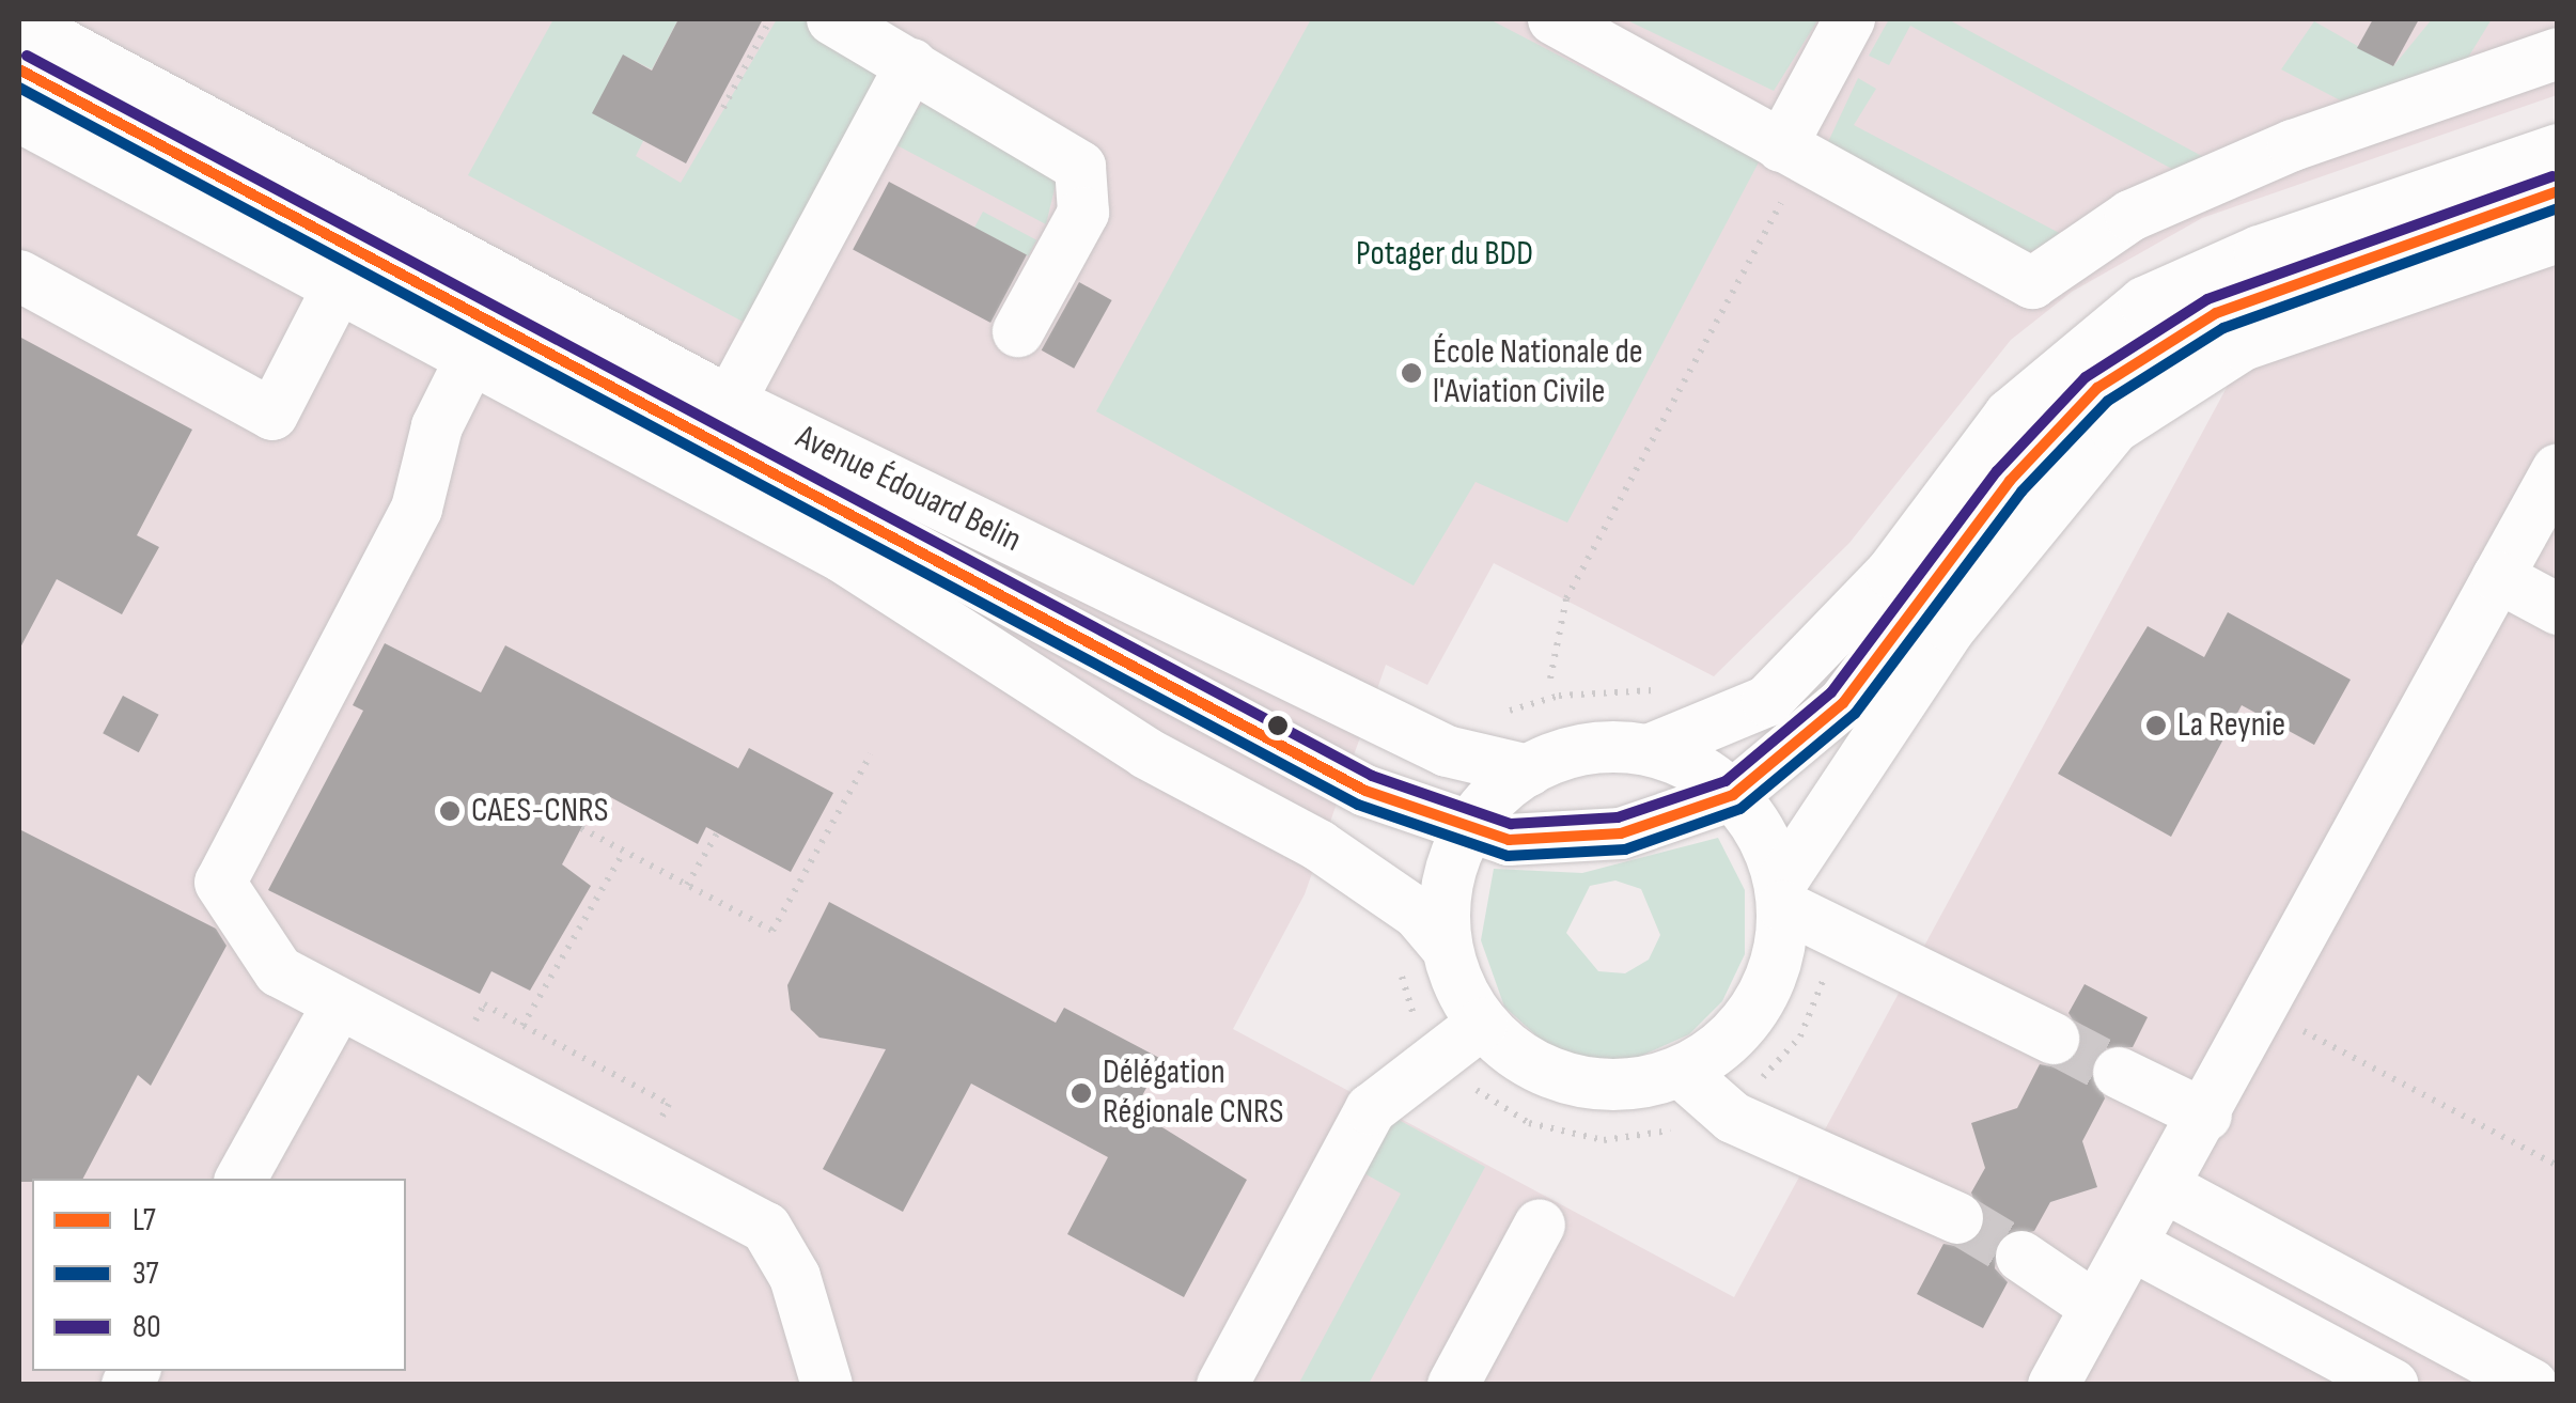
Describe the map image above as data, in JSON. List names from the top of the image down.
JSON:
{
  "streets": {
    "street": ["Avenue Édouard Belin"]
  },
  "parks": ["Potager du BDD"],
  "places": [
    "École Nationale de l'Aviation Civile",
    "La Reynie",
    "CAES-CNRS",
    "Délégation Régionale CNRS"
  ],
  "lines": ["transit line 80", "transit line L7", "transit line 37"],
  "legend": ["L7", "37", "80"]
}
